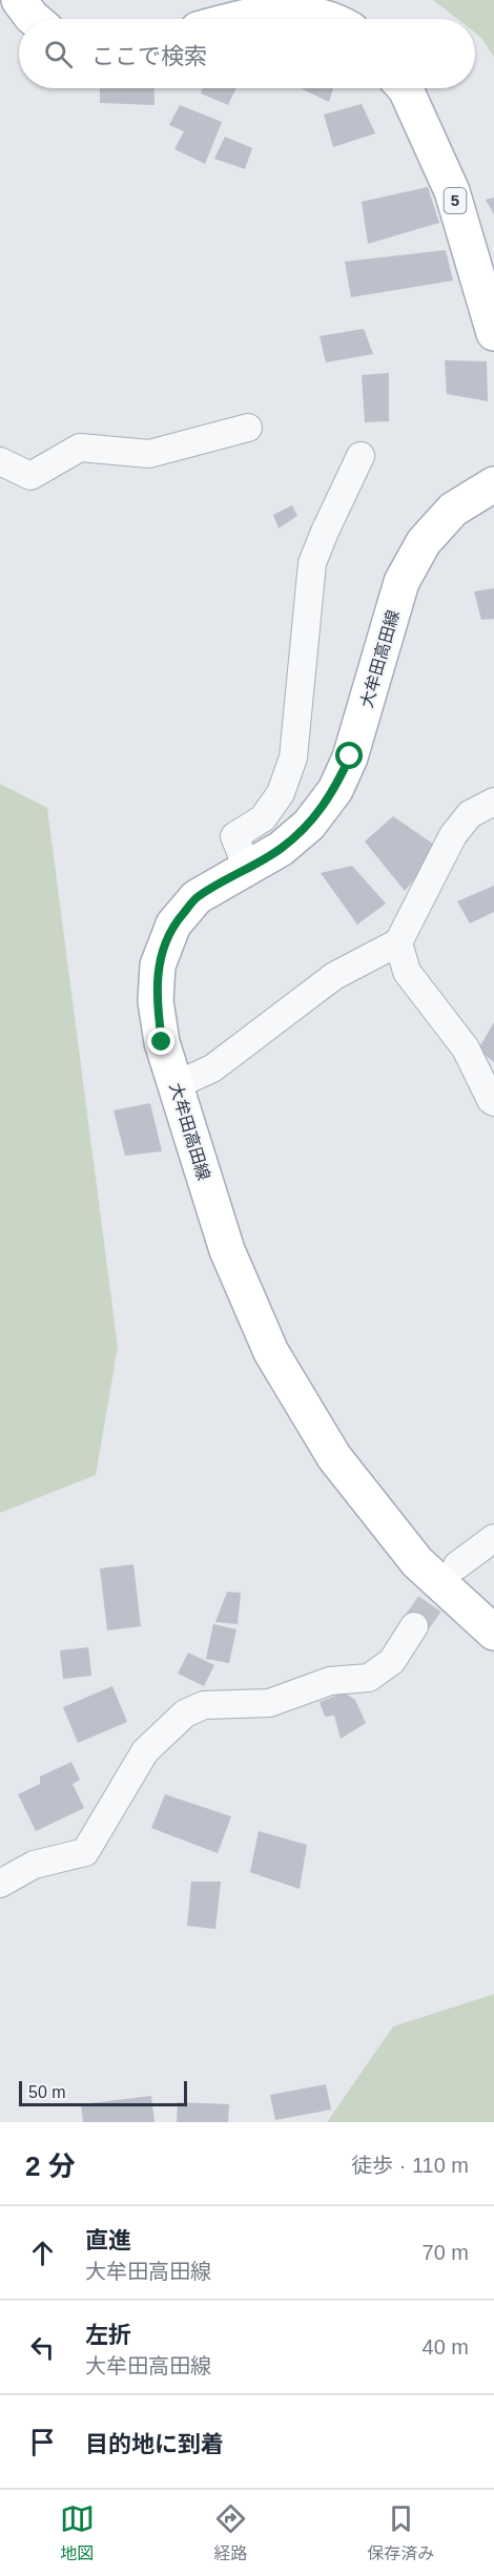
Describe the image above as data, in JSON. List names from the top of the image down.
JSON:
{
  "streets": {
    "main road": ["5", "大牟田高田線"]
  },
  "scale_bar": "50 m",
  "page": {
    "search": "ここで検索",
    "scale": "50 m",
    "heading": ["2 分", "徒歩 · 110 m"],
    "list": [
      ["直進", "大牟田高田線", "70 m"],
      ["左折", "大牟田高田線", "40 m"],
      "目的地に到着"
    ],
    "nav": ["地図", "経路", "保存済み"]
  }
}
